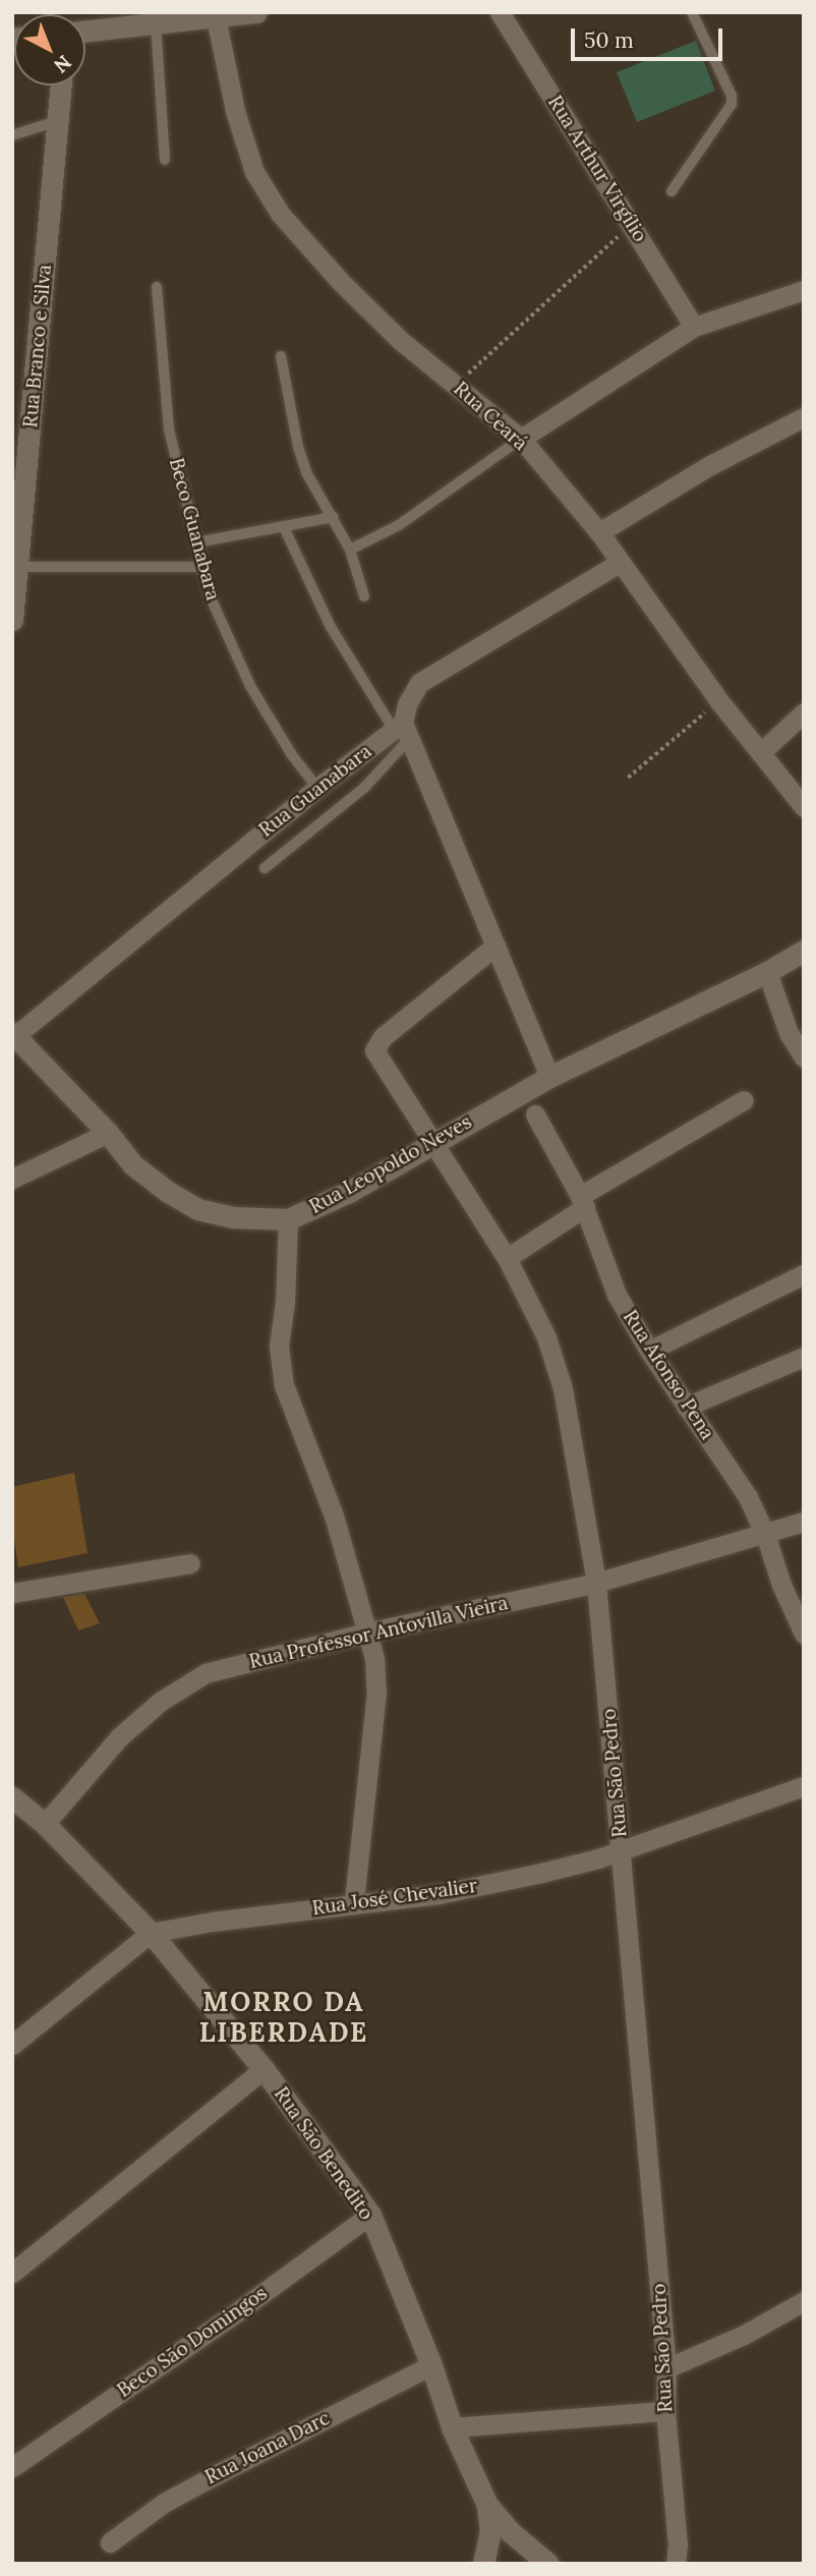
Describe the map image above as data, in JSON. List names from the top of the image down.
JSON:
{
  "streets": {
    "street": [
      "Rua Arthur Virgílio",
      "Rua Branco e Silva",
      "Rua Ceará",
      "Rua Guanabara",
      "Rua Leopoldo Neves",
      "Rua Afonso Pena",
      "Rua Professor Antovilla Vieira",
      "Rua São Pedro",
      "Rua José Chevalier",
      "Rua São Benedito",
      "Beco São Domingos",
      "Rua Joana Darc"
    ],
    "lane": ["Beco Guanabara"]
  },
  "crossings": [
    ["Beco Guanabara", "Rua Guanabara"],
    ["Rua Guanabara", "Rua Leopoldo Neves"],
    ["Rua Leopoldo Neves", "Rua São Pedro"],
    ["Rua Afonso Pena", "Rua Professor Antovilla Vieira"],
    ["Rua Professor Antovilla Vieira", "Rua São Pedro"],
    ["Rua Professor Antovilla Vieira", "Rua São Benedito"],
    ["Rua São Pedro", "Rua José Chevalier"],
    ["Rua José Chevalier", "Rua São Benedito"],
    ["Rua São Benedito", "Beco São Domingos"],
    ["Rua São Benedito", "Rua Joana Darc"]
  ],
  "districts": ["MORRO DA LIBERDADE"],
  "scale_bar": "50 m",
  "north": "bottom right"
}
